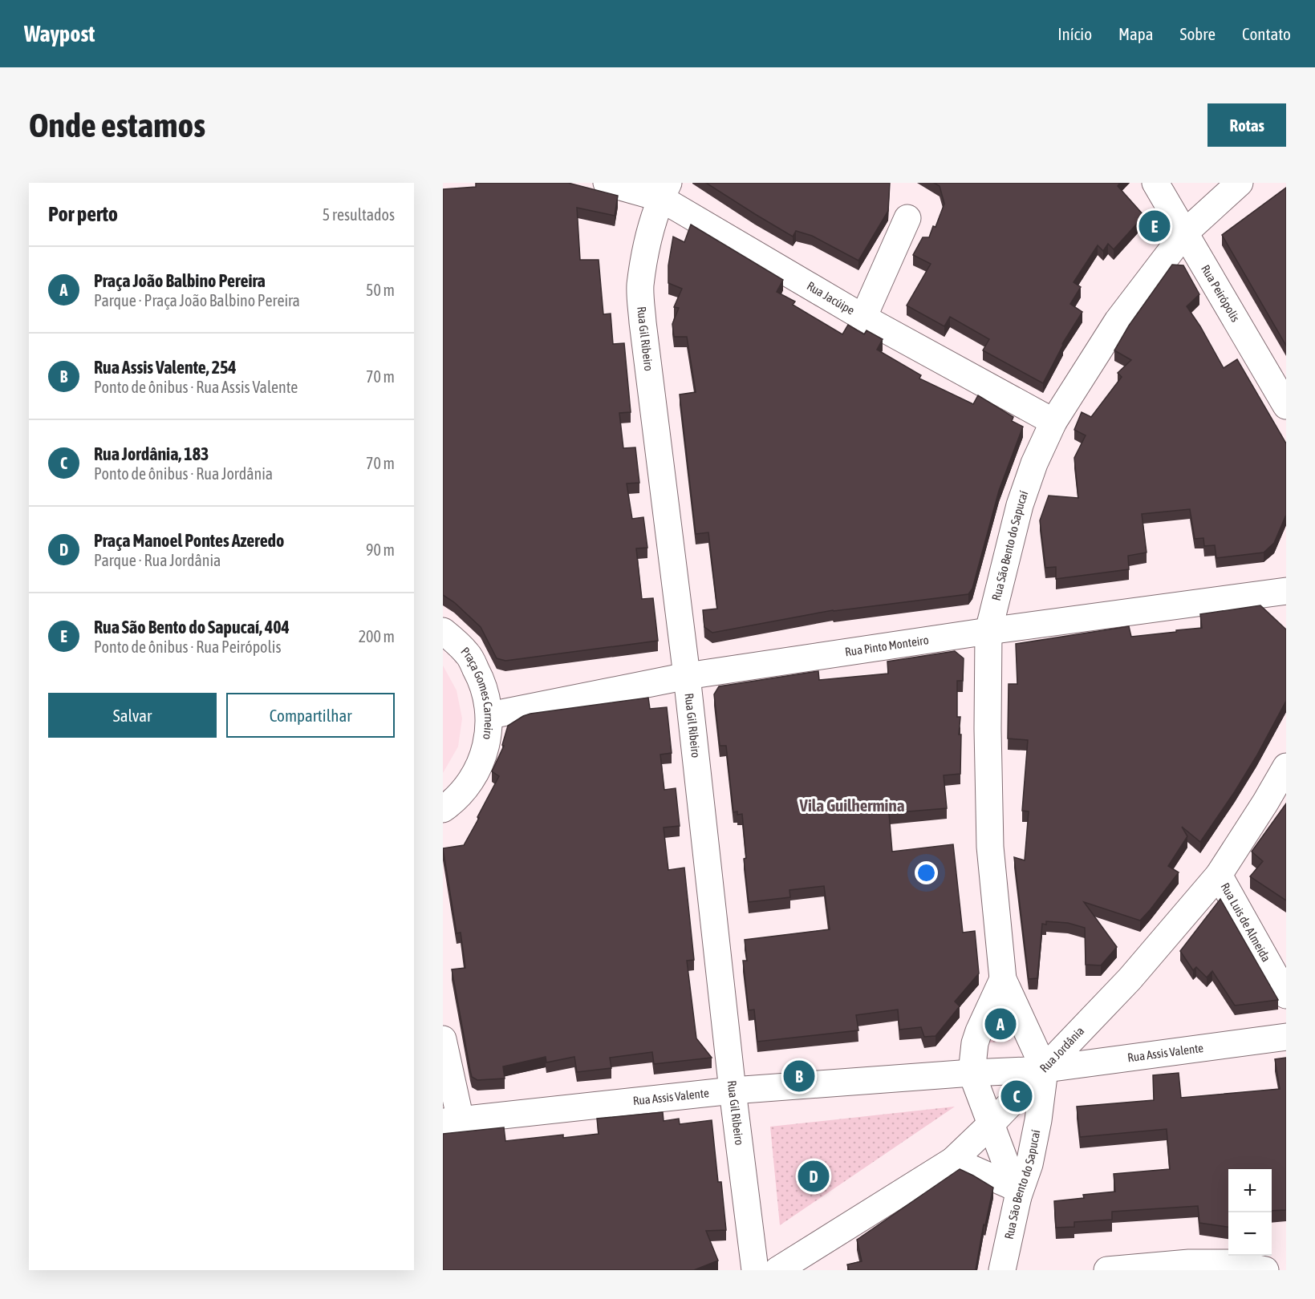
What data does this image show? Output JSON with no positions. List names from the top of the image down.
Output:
{
  "streets": {
    "street": [
      "Rua Peirópolis",
      "Rua Jacúipe",
      "Rua Gil Ribeiro",
      "Rua São Bento do Sapucaí",
      "Rua Pinto Monteiro",
      "Praça Gomes Carneiro",
      "Rua Luis de Almeida",
      "Rua Jordânia",
      "Rua Assis Valente"
    ]
  },
  "crossings": [
    ["Rua Peirópolis", "Rua São Bento do Sapucaí"],
    ["Rua Jacúipe", "Rua Gil Ribeiro"],
    ["Rua Jacúipe", "Rua São Bento do Sapucaí"],
    ["Rua Gil Ribeiro", "Rua Pinto Monteiro"],
    ["Rua Gil Ribeiro", "Rua Assis Valente"],
    ["Rua São Bento do Sapucaí", "Rua Pinto Monteiro"],
    ["Rua São Bento do Sapucaí", "Rua Jordânia"],
    ["Rua São Bento do Sapucaí", "Rua Assis Valente"],
    ["Rua Pinto Monteiro", "Praça Gomes Carneiro"],
    ["Rua Luis de Almeida", "Rua Jordânia"],
    ["Rua Jordânia", "Rua Assis Valente"]
  ],
  "districts": ["Vila Guilhermina"],
  "page": {
    "header": "Waypost",
    "nav": [
      "Início",
      "Mapa",
      "Sobre",
      "Contato"
    ],
    "buttons": [
      "Rotas",
      ["Salvar", "Compartilhar"]
    ],
    "title": "Onde estamos",
    "heading": ["Por perto", "5 resultados"],
    "pins": [
      "E",
      "A",
      "B",
      "C",
      "D"
    ],
    "list": [
      {
        "mark": "A",
        "name": "Praça João Balbino Pereira",
        "note": "Parque · Praça João Balbino Pereira",
        "value": "50 m"
      },
      {
        "mark": "B",
        "name": "Rua Assis Valente, 254",
        "note": "Ponto de ônibus · Rua Assis Valente",
        "value": "70 m"
      },
      {
        "mark": "C",
        "name": "Rua Jordânia, 183",
        "note": "Ponto de ônibus · Rua Jordânia",
        "value": "70 m"
      },
      {
        "mark": "D",
        "name": "Praça Manoel Pontes Azeredo",
        "note": "Parque · Rua Jordânia",
        "value": "90 m"
      },
      {
        "mark": "E",
        "name": "Rua São Bento do Sapucaí, 404",
        "note": "Ponto de ônibus · Rua Peirópolis",
        "value": "200 m"
      }
    ],
    "map_buttons": ["+", "−"]
  }
}
